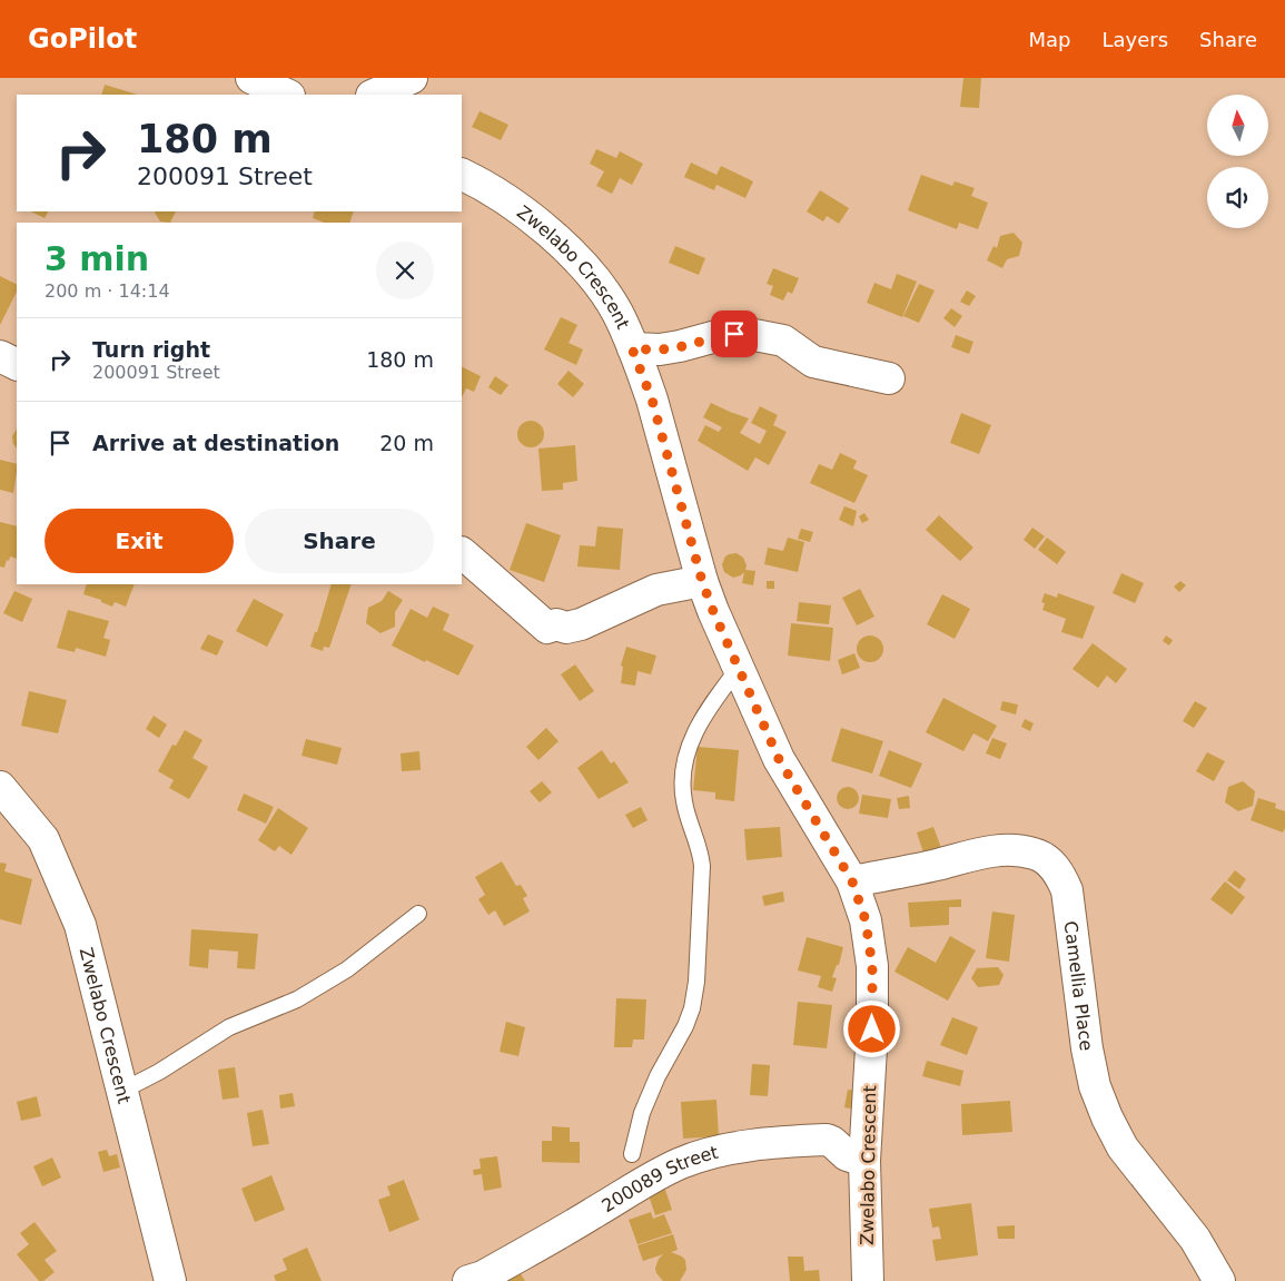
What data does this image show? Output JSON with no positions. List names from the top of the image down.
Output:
{
  "streets": {
    "street": ["Zwelabo Crescent", "Camellia Place", "200089 Street"]
  },
  "crossings": [
    ["Zwelabo Crescent", "Camellia Place"],
    ["Zwelabo Crescent", "200089 Street"]
  ],
  "north": "top",
  "page": {
    "header": "GoPilot",
    "nav": ["Map", "Layers", "Share"],
    "turn": ["180 m", "200091 Street"],
    "heading": ["3 min", "200 m · 14:14"],
    "list": [
      {
        "name": "Turn right",
        "note": "200091 Street",
        "value": "180 m"
      },
      {
        "name": "Arrive at destination",
        "value": "20 m"
      }
    ],
    "buttons": ["Exit", "Share"]
  }
}
